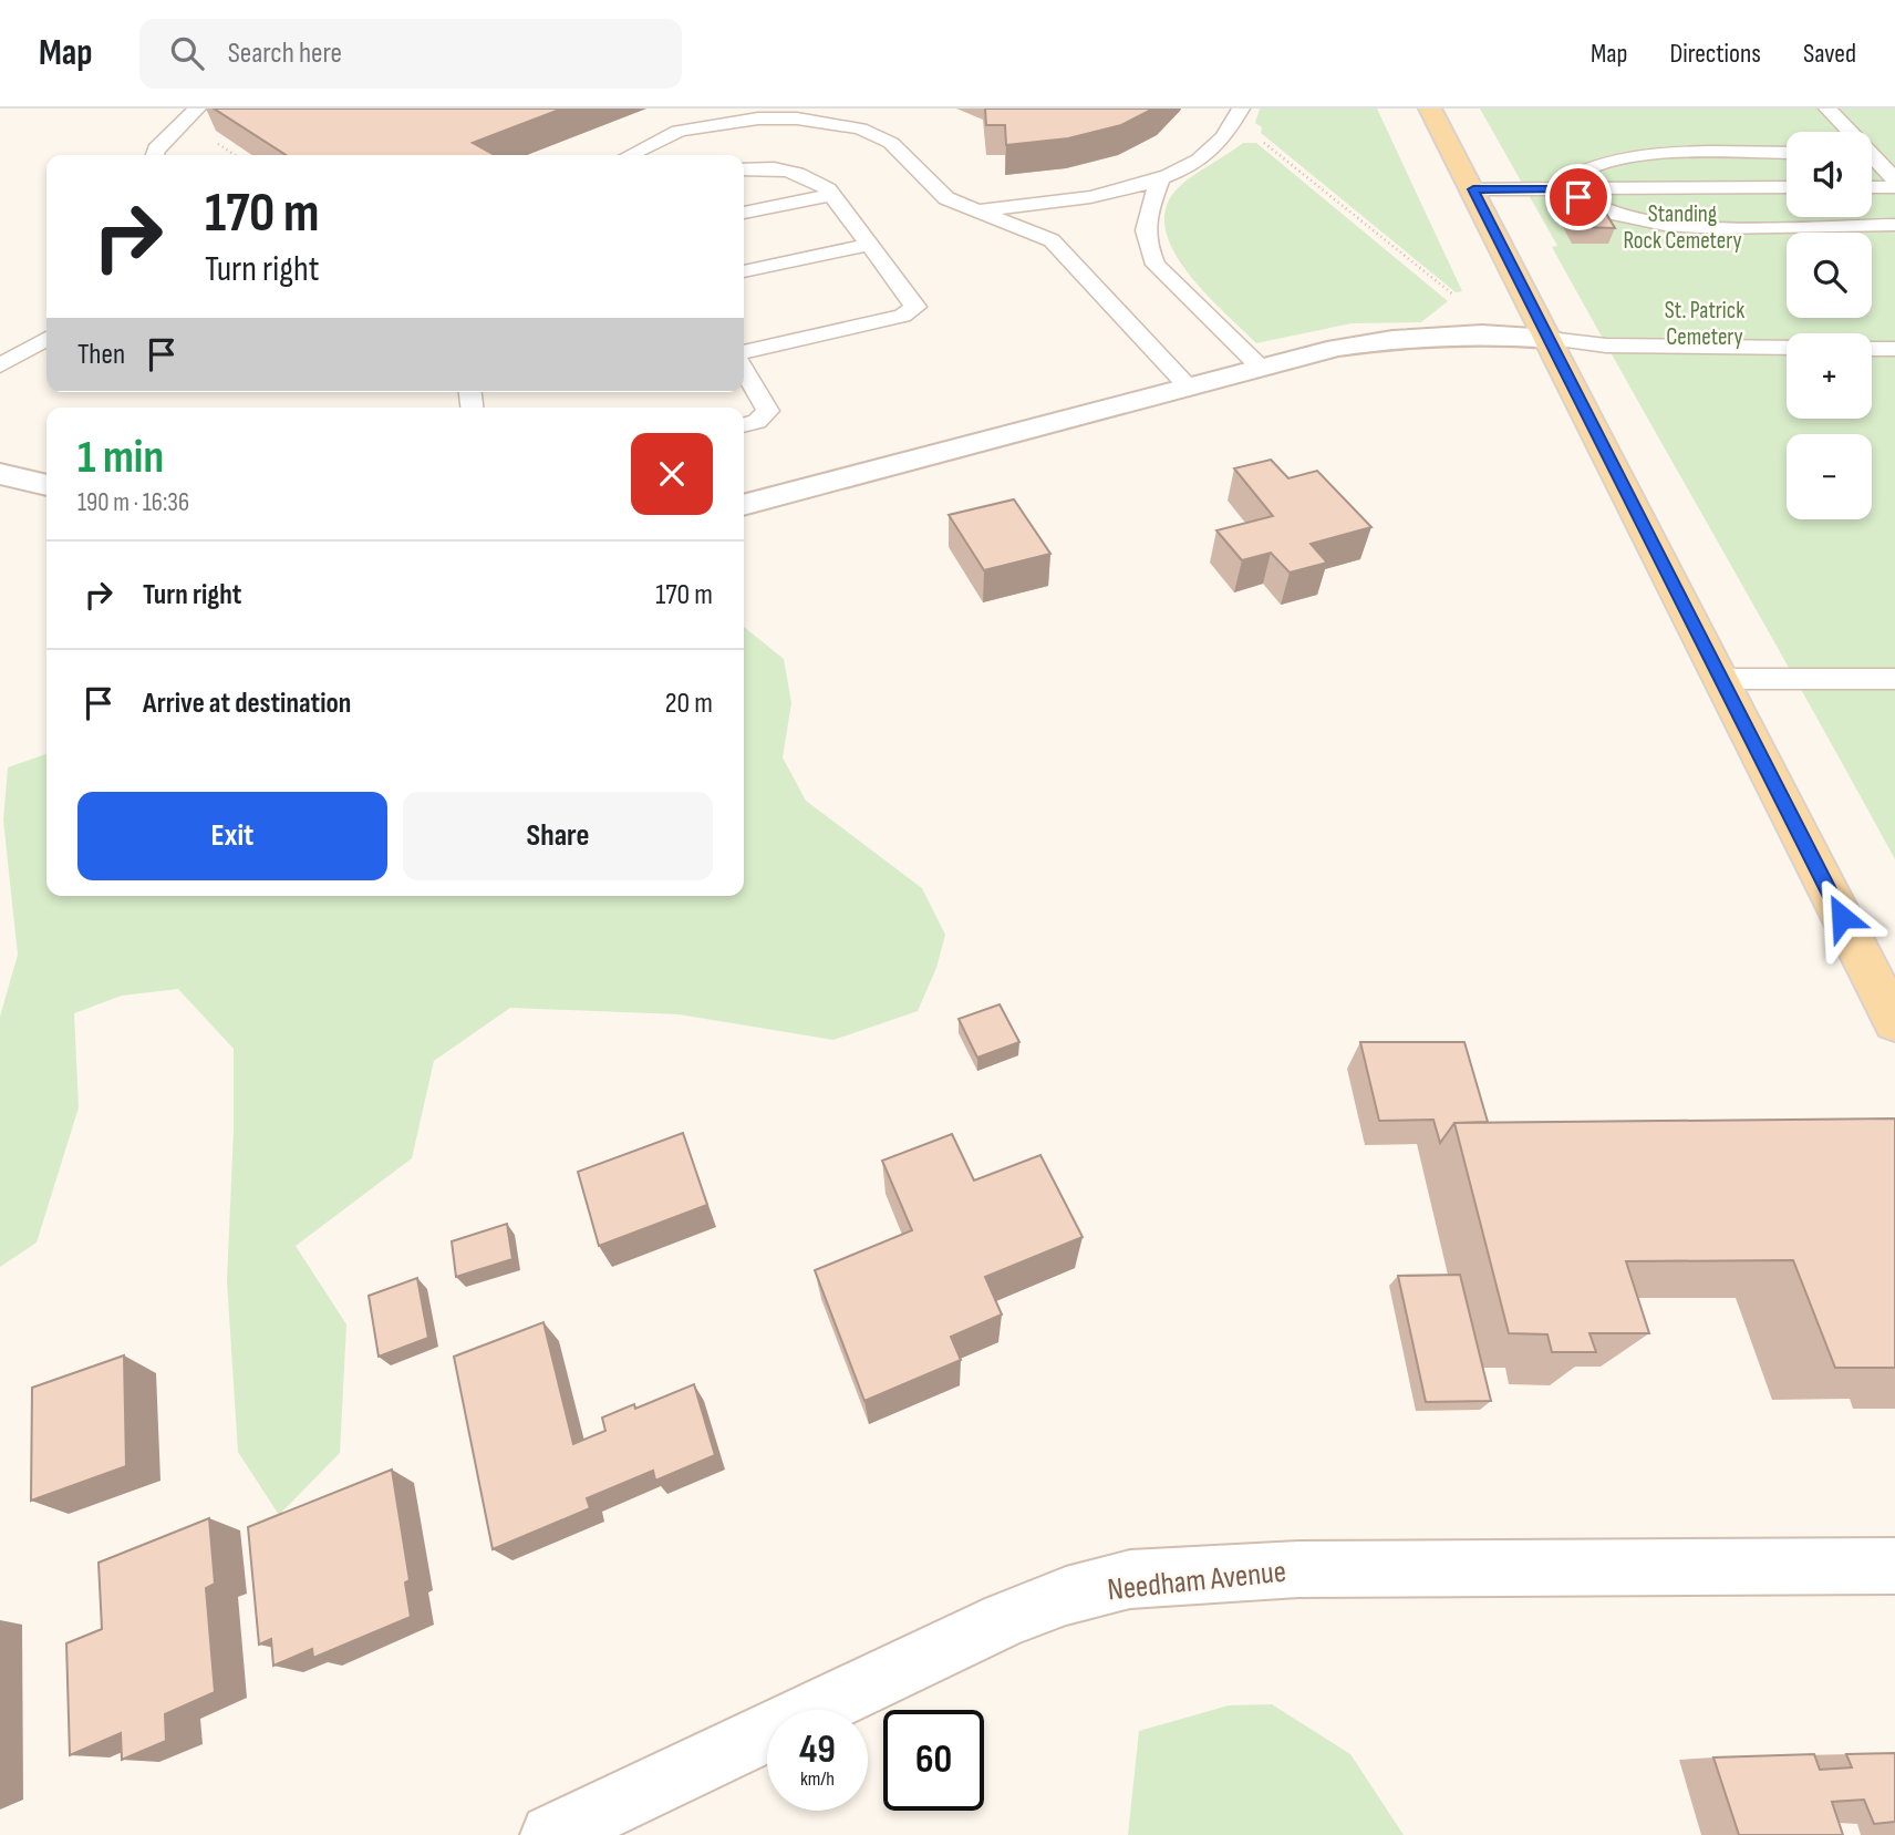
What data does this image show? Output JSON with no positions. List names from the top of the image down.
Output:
{
  "streets": {
    "street": ["Needham Avenue"]
  },
  "parks": ["Standing Rock Cemetery", "St. Patrick Cemetery"],
  "page": {
    "header": "Map",
    "search": "Search here",
    "nav": ["Map", "Directions", "Saved"],
    "map_buttons": ["+", "−"],
    "turn": ["170 m", "Turn right"],
    "then": "Then",
    "heading": ["1 min", "190 m · 16:36"],
    "list": [
      {
        "name": "Turn right",
        "value": "170 m"
      },
      {
        "name": "Arrive at destination",
        "value": "20 m"
      }
    ],
    "buttons": ["Exit", "Share"],
    "speed": "49 km/h",
    "limit": "60"
  }
}
